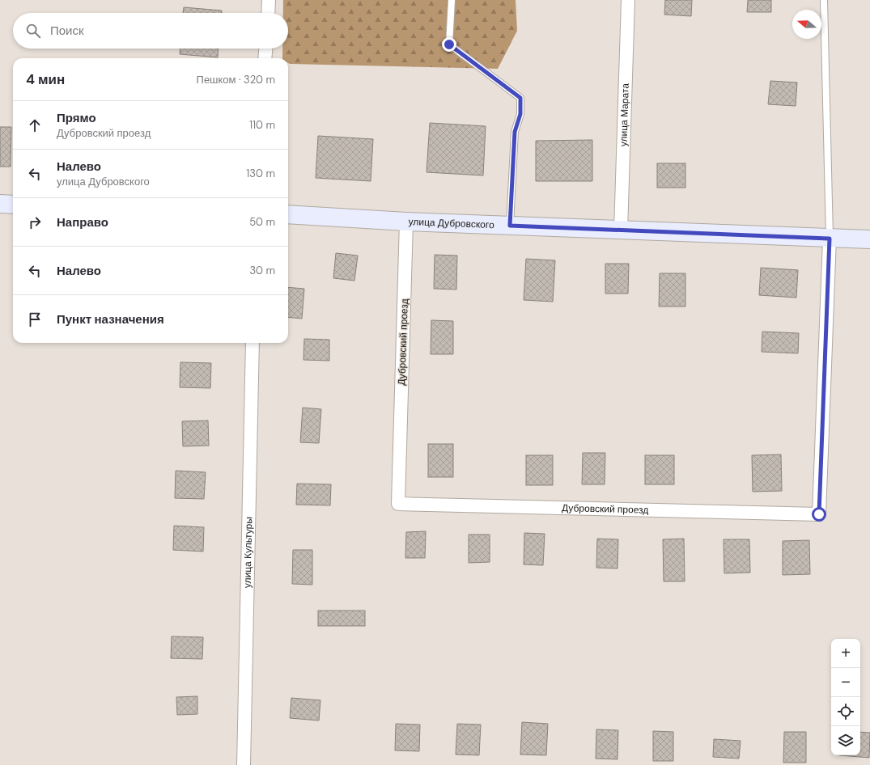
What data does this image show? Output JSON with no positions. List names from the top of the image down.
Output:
{
  "streets": {
    "street": [
      "улица Марата",
      "улица Дубровского",
      "Дубровский проезд",
      "улица Культуры"
    ]
  },
  "crossings": [
    ["улица Марата", "улица Дубровского"],
    ["улица Дубровского", "Дубровский проезд"]
  ],
  "north": "left",
  "page": {
    "search": "Поиск",
    "heading": ["4 мин", "Пешком · 320 m"],
    "list": [
      ["Прямо", "Дубровский проезд", "110 m"],
      ["Налево", "улица Дубровского", "130 m"],
      ["Направо", "50 m"],
      ["Налево", "30 m"],
      "Пункт назначения"
    ],
    "map_buttons": ["+", "−"]
  }
}
